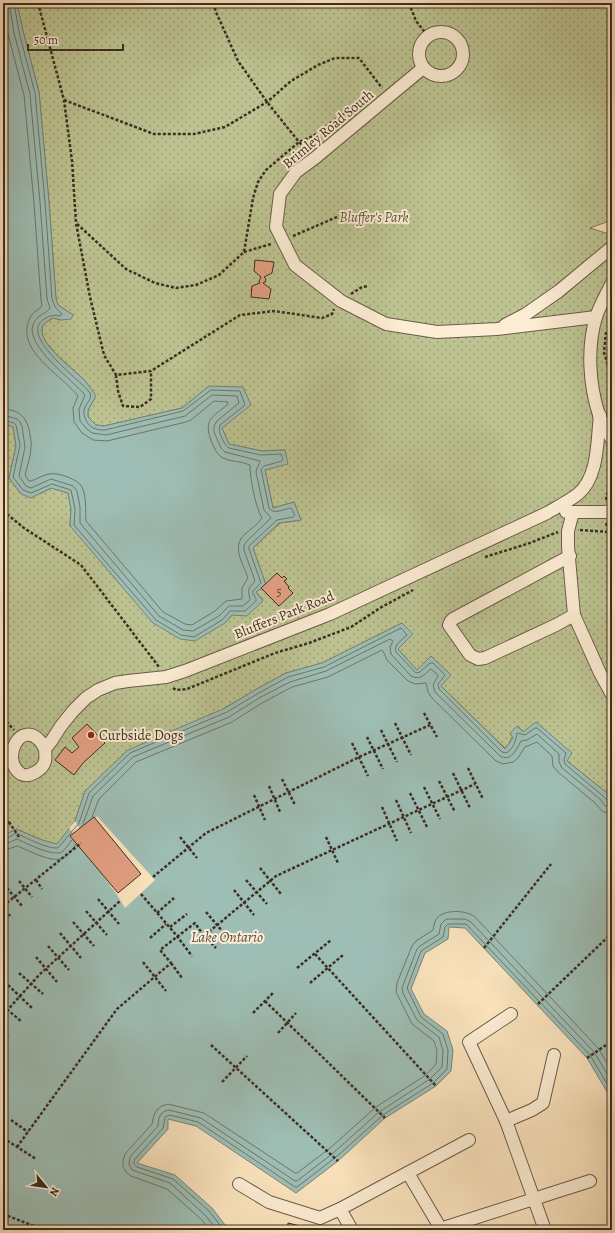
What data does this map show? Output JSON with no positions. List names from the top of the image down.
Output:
{
  "streets": {
    "street": ["Brimley Road South", "Bluffers Park Road"]
  },
  "crossings": [
    ["Brimley Road South", "Bluffers Park Road"]
  ],
  "water": ["Lake Ontario"],
  "parks": ["Bluffer's Park"],
  "places": ["Curbside Dogs"],
  "house_numbers": ["5"],
  "scale_bar": "50 m",
  "north": "bottom right"
}
